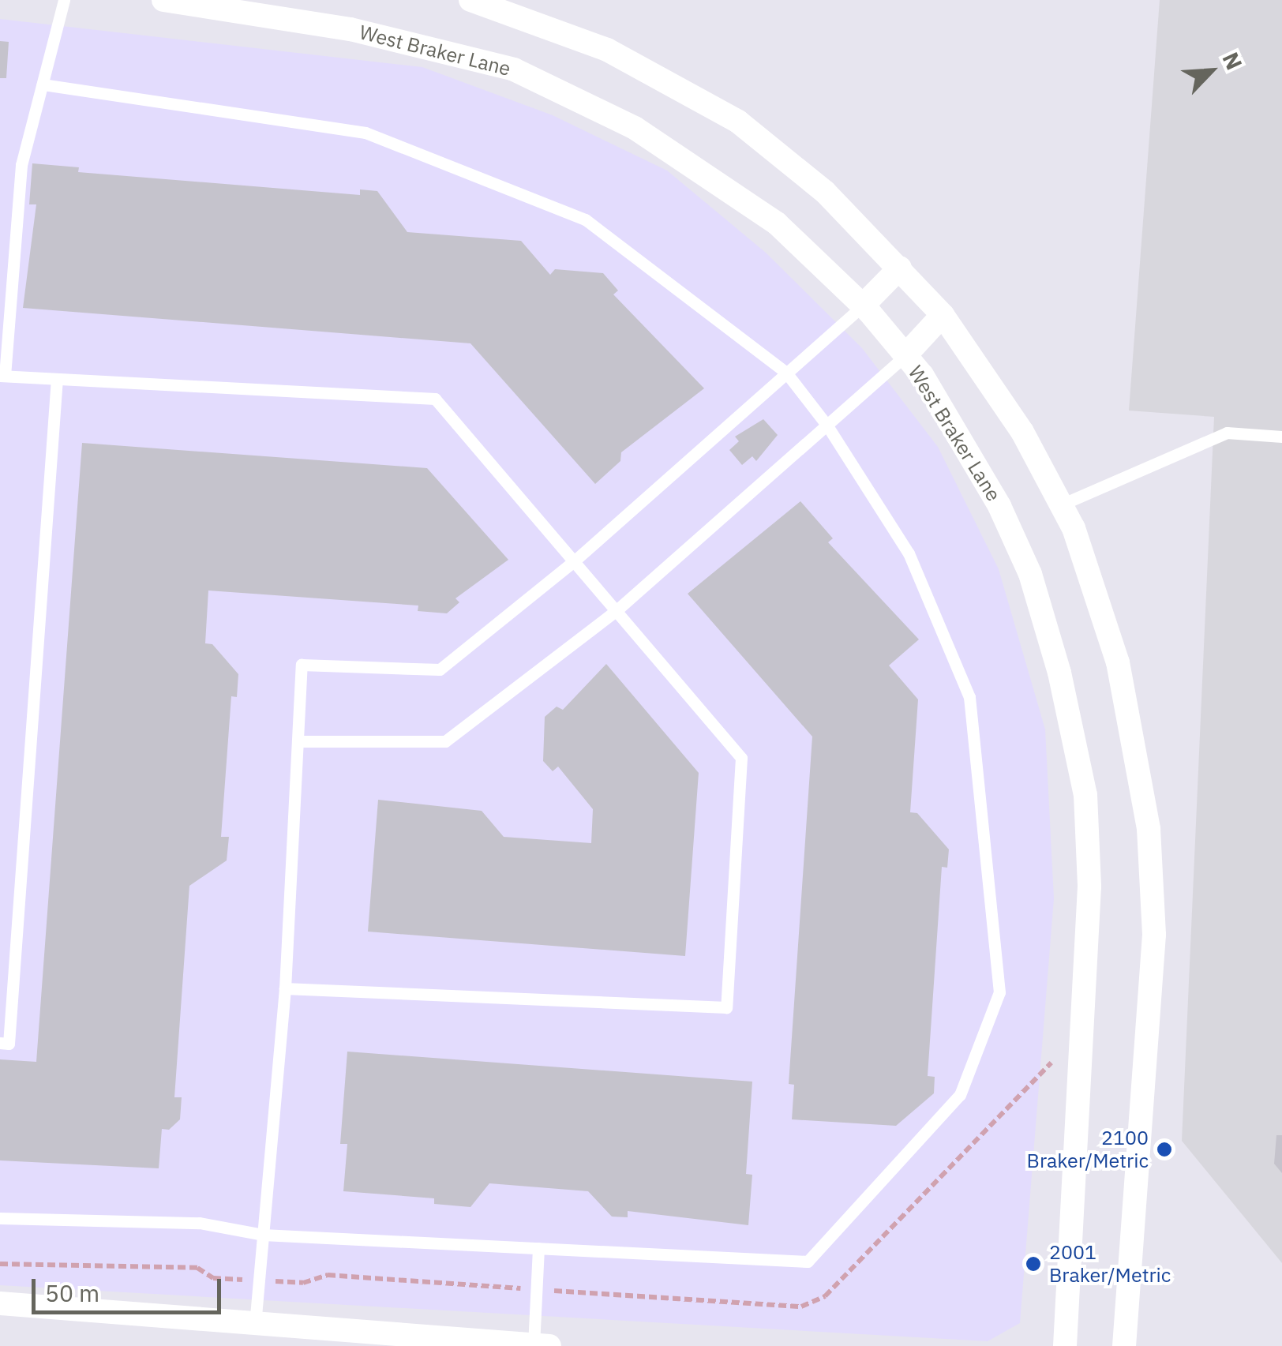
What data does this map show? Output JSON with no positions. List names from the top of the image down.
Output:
{
  "streets": {
    "main road": ["West Braker Lane"]
  },
  "places": ["2100 Braker/Metric", "2001 Braker/Metric"],
  "scale_bar": "50 m",
  "north": "top right"
}
